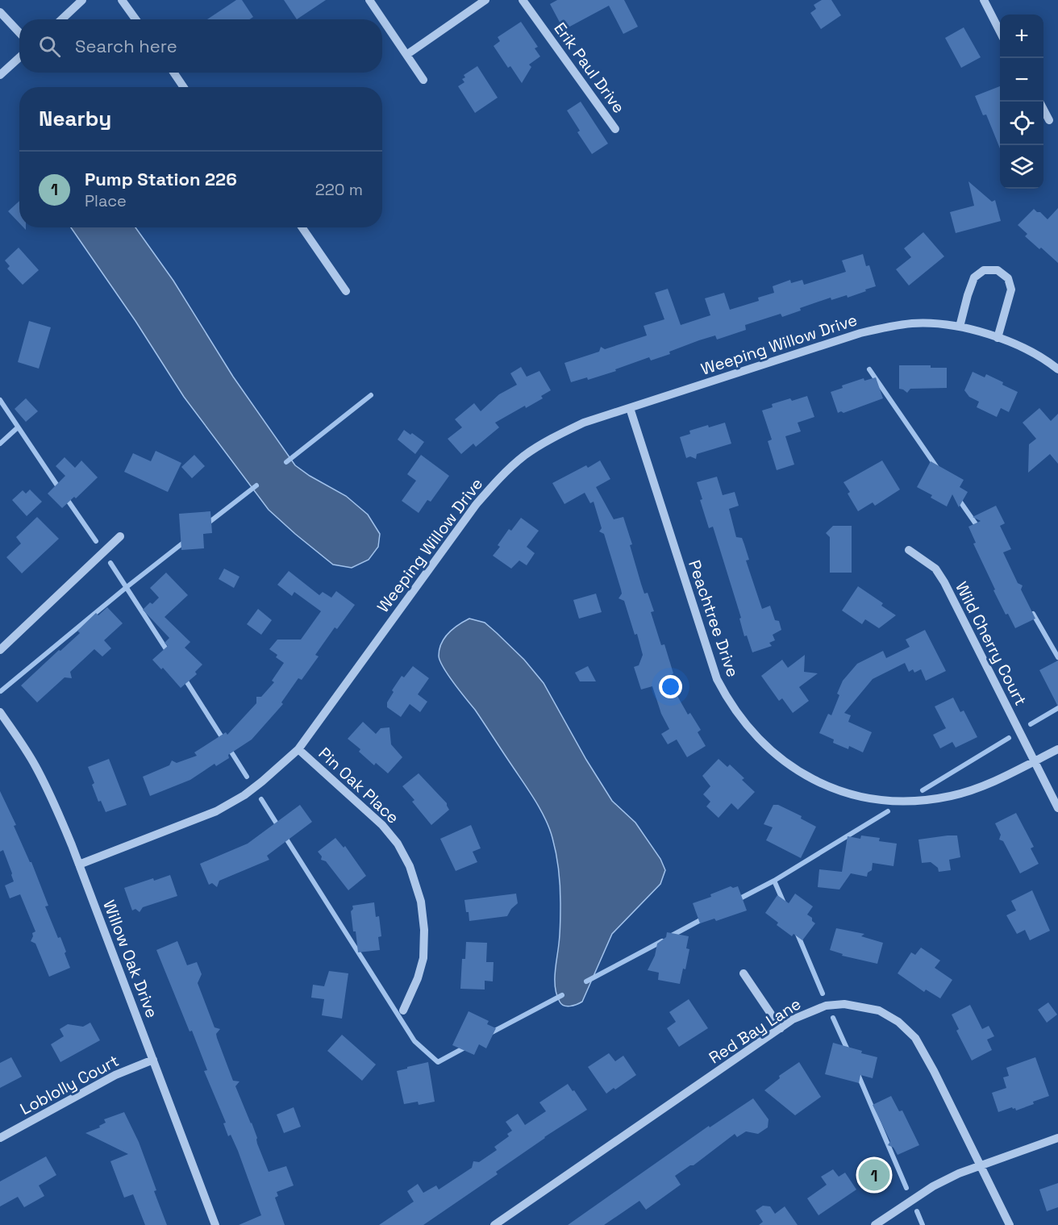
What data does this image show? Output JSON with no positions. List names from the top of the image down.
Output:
{
  "streets": {
    "street": [
      "Erik Paul Drive",
      "Weeping Willow Drive",
      "Peachtree Drive",
      "Wild Cherry Court",
      "Pin Oak Place",
      "Willow Oak Drive",
      "Red Bay Lane",
      "Loblolly Court"
    ]
  },
  "crossings": [
    ["Weeping Willow Drive", "Peachtree Drive"],
    ["Weeping Willow Drive", "Pin Oak Place"],
    ["Weeping Willow Drive", "Willow Oak Drive"],
    ["Peachtree Drive", "Wild Cherry Court"],
    ["Willow Oak Drive", "Loblolly Court"]
  ],
  "page": {
    "map_buttons": ["+", "−"],
    "search": "Search here",
    "heading": "Nearby",
    "list": [
      {
        "mark": "1",
        "name": "Pump Station 226",
        "note": "Place",
        "value": "220 m"
      }
    ],
    "pins": "1"
  }
}
